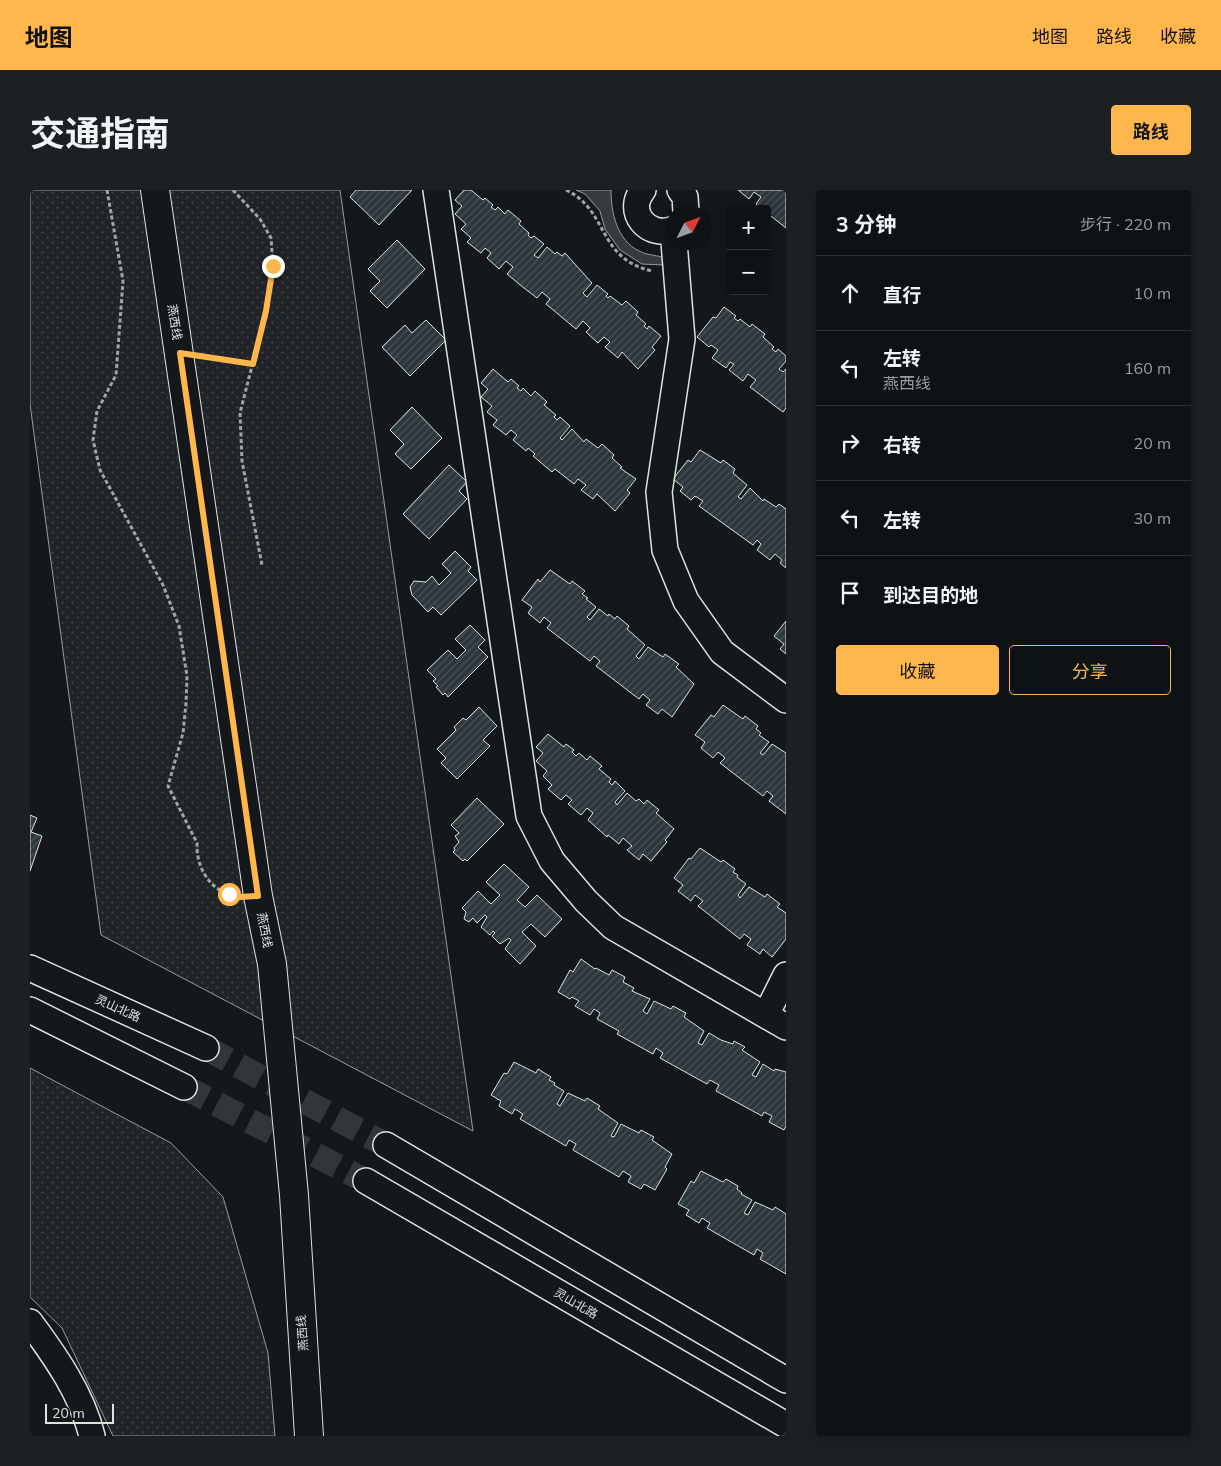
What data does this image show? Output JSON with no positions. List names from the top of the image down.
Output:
{
  "streets": {
    "main road": ["燕西线"],
    "street": ["灵山北路"]
  },
  "scale_bar": "20 m",
  "north": "top right",
  "page": {
    "header": "地图",
    "nav": ["地图", "路线", "收藏"],
    "title": "交通指南",
    "buttons": [
      "路线",
      ["收藏", "分享"]
    ],
    "heading": ["3 分钟", "步行 · 220 m"],
    "map_buttons": ["+", "−"],
    "list": [
      ["直行", "10 m"],
      ["左转", "燕西线", "160 m"],
      ["右转", "20 m"],
      ["左转", "30 m"],
      "到达目的地"
    ],
    "scale": "20 m"
  }
}
